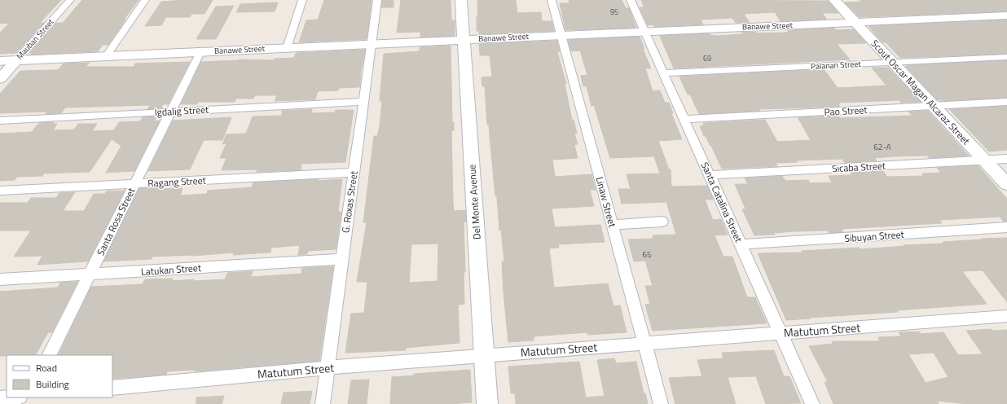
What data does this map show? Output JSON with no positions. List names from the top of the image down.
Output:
{
  "streets": {
    "main road": [
      "Banawe Street",
      "Mauban Street",
      "Scout Oscar Magan Alcaraz Street",
      "Del Monte Avenue"
    ],
    "street": [
      "Palanan Street",
      "Igdalig Street",
      "Pao Street",
      "Sicaba Street",
      "Ragang Street",
      "G. Roxas Street",
      "Linaw Street",
      "Santa Catalina Street",
      "Santa Rosa Street",
      "Sibuyan Street",
      "Latukan Street",
      "Matutum Street"
    ]
  },
  "crossings": [
    ["Banawe Street", "Mauban Street"],
    ["Banawe Street", "Scout Oscar Magan Alcaraz Street"],
    ["Banawe Street", "G. Roxas Street"],
    ["Banawe Street", "Del Monte Avenue"],
    ["Banawe Street", "Linaw Street"],
    ["Banawe Street", "Santa Catalina Street"],
    ["Banawe Street", "Santa Rosa Street"],
    ["Palanan Street", "Scout Oscar Magan Alcaraz Street"],
    ["Palanan Street", "Santa Catalina Street"],
    ["Scout Oscar Magan Alcaraz Street", "Pao Street"],
    ["Scout Oscar Magan Alcaraz Street", "Sicaba Street"],
    ["Igdalig Street", "G. Roxas Street"],
    ["Igdalig Street", "Santa Rosa Street"],
    ["Pao Street", "Santa Catalina Street"],
    ["Sicaba Street", "Santa Catalina Street"],
    ["Ragang Street", "G. Roxas Street"],
    ["Ragang Street", "Santa Rosa Street"],
    ["G. Roxas Street", "Latukan Street"],
    ["G. Roxas Street", "Matutum Street"],
    ["Del Monte Avenue", "Matutum Street"],
    ["Linaw Street", "Matutum Street"],
    ["Santa Catalina Street", "Sibuyan Street"],
    ["Santa Catalina Street", "Matutum Street"],
    ["Santa Rosa Street", "Latukan Street"]
  ],
  "house_numbers": [
    "95",
    "69",
    "62-A",
    "65"
  ],
  "legend": ["Road", "Building"]
}
